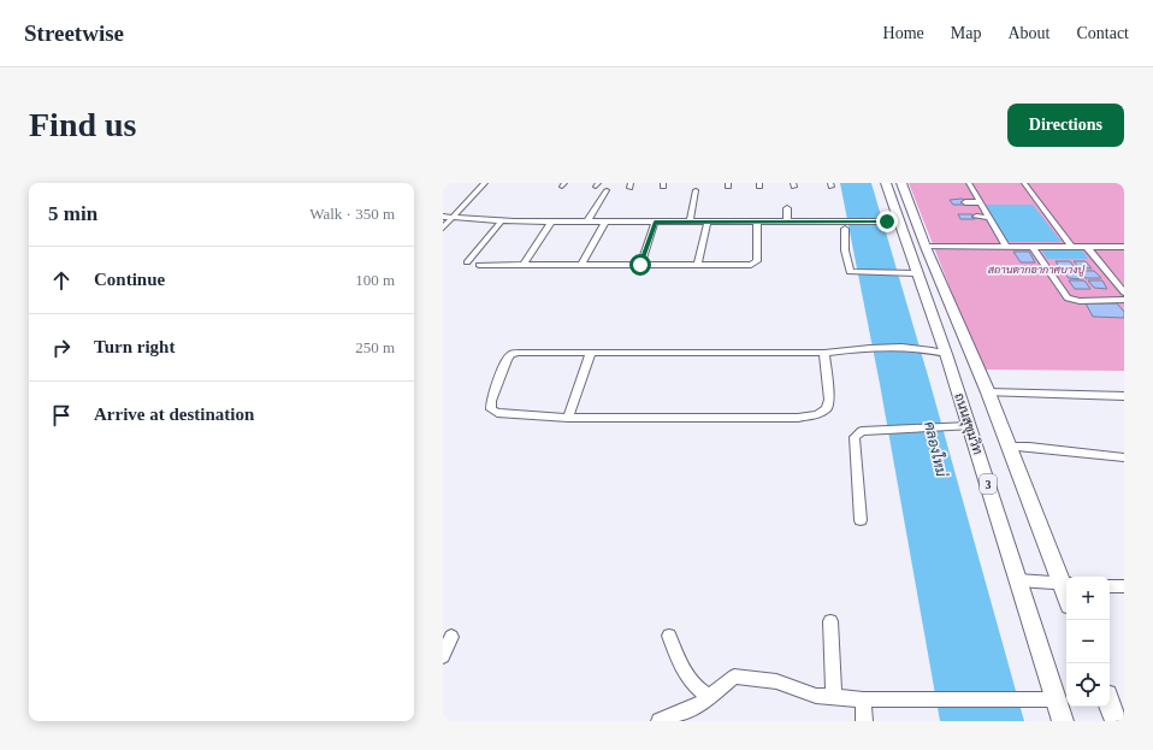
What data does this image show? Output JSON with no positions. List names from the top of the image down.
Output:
{
  "streets": {
    "highway": ["ถนนสุขุมวิท", "3"]
  },
  "water": ["คลองใหม่"],
  "parks": ["สถานตากอากาศบางปู"],
  "page": {
    "header": "Streetwise",
    "nav": [
      "Home",
      "Map",
      "About",
      "Contact"
    ],
    "buttons": "Directions",
    "title": "Find us",
    "heading": ["5 min", "Walk · 350 m"],
    "list": [
      ["Continue", "100 m"],
      ["Turn right", "250 m"],
      "Arrive at destination"
    ],
    "map_buttons": ["+", "−"]
  }
}
